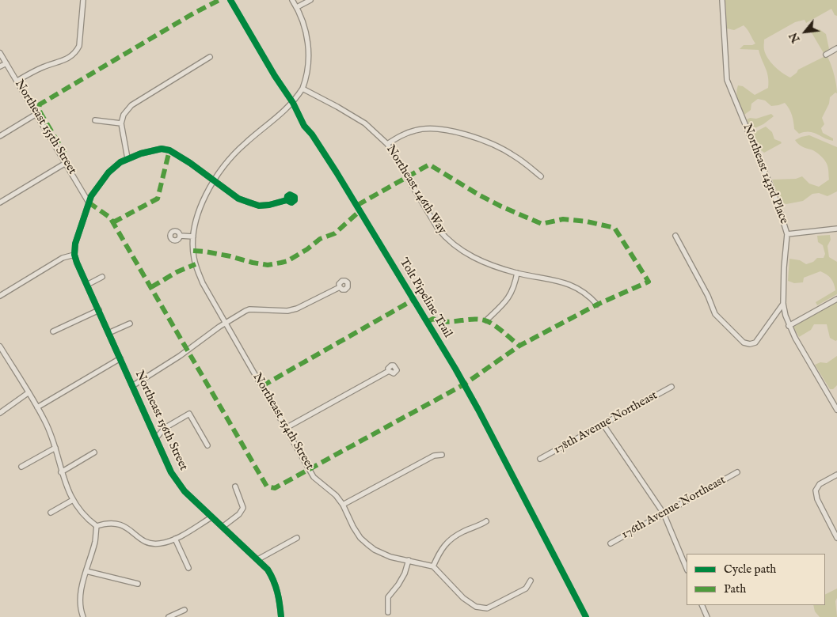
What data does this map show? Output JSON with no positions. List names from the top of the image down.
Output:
{
  "streets": {
    "street": [
      "Northeast 155th Street",
      "Northeast 143rd Place",
      "Northeast 146th Way",
      "Northeast 156th Street",
      "Northeast 154th Street",
      "178th Avenue Northeast",
      "176th Avenue Northeast"
    ],
    "cycle path": ["Tolt Pipeline Trail"]
  },
  "crossings": [
    ["Northeast 146th Way", "Northeast 154th Street"]
  ],
  "legend": ["Cycle path", "Path"],
  "north": "bottom left"
}
